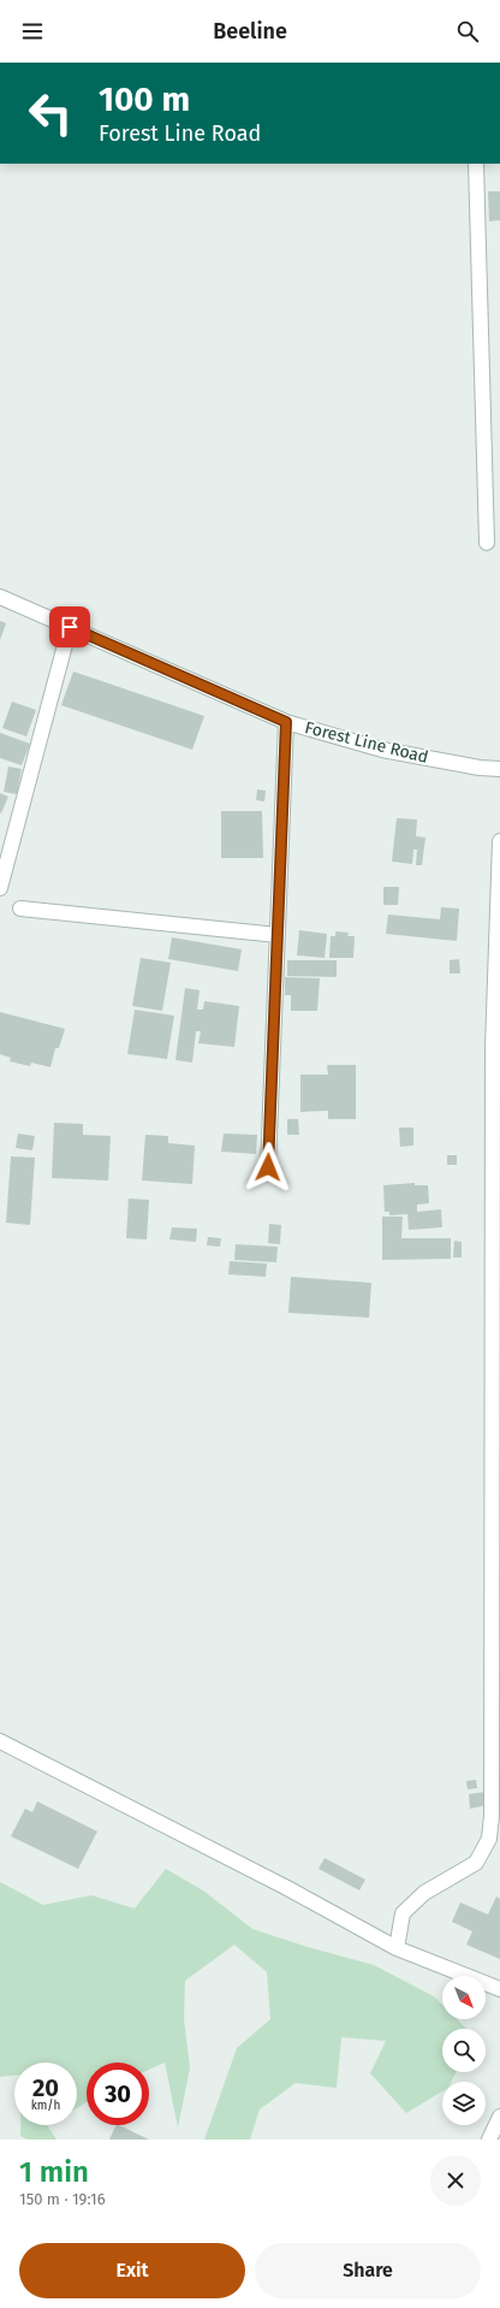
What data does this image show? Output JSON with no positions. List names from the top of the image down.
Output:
{
  "streets": {
    "street": ["Forest Line Road"]
  },
  "north": "bottom right",
  "page": {
    "header": "Beeline",
    "turn": ["100 m", "Forest Line Road"],
    "speed": "20 km/h",
    "limit": "30",
    "heading": ["1 min", "150 m · 19:16"],
    "buttons": ["Exit", "Share"]
  }
}
